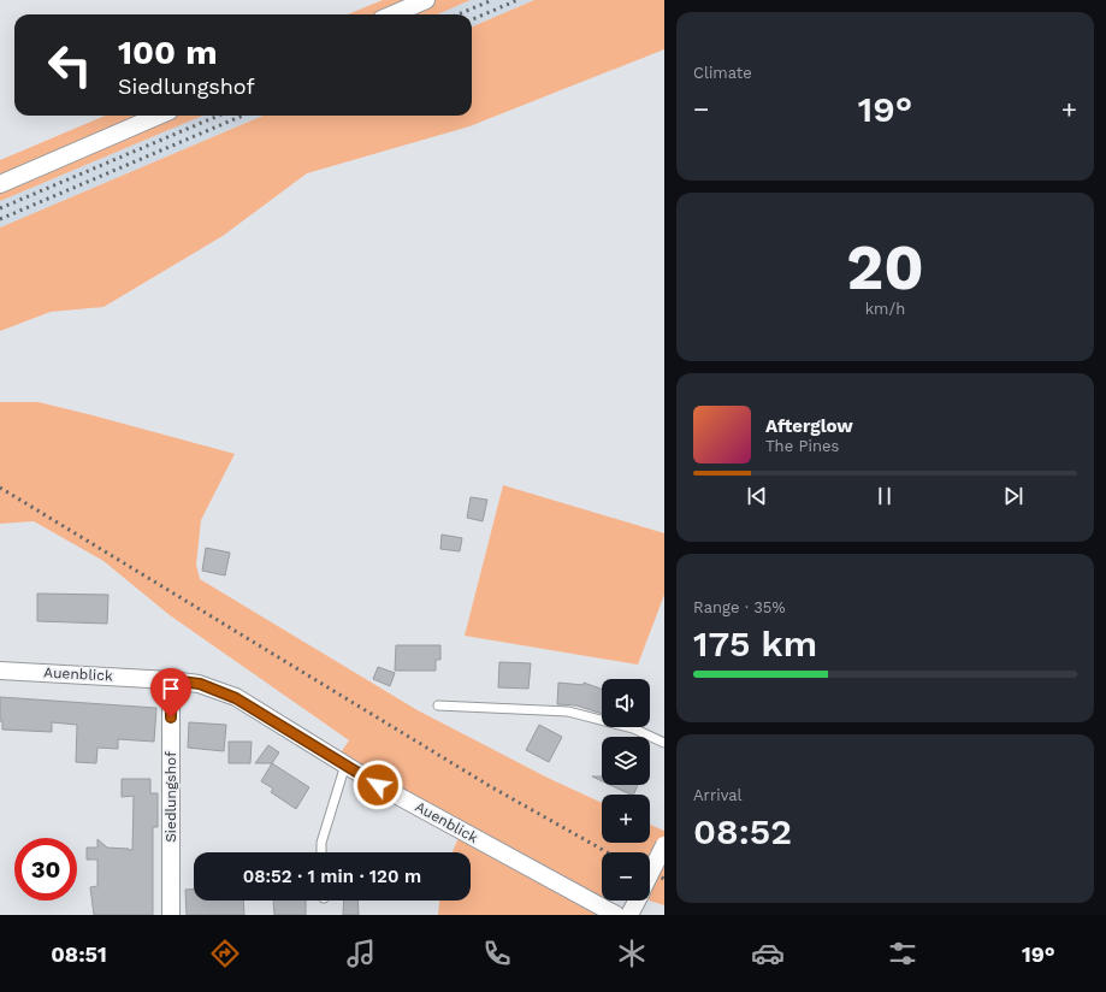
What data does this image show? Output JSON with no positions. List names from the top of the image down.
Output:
{
  "streets": {
    "street": ["Auenblick", "Siedlungshof"]
  },
  "crossings": [
    ["Auenblick", "Siedlungshof"]
  ],
  "page": {
    "tile": [
      "Climate",
      ["20", "km/h"],
      ["Range · 35%", "175 km"],
      ["Arrival", "08:52"]
    ],
    "turn": ["100 m", "Siedlungshof"],
    "heat": ["−", "19°", "+"],
    "song": ["Afterglow", "The Pines"],
    "map_buttons": ["+", "−"],
    "limit": "30",
    "trip": "08:52 · 1 min · 120 m",
    "tabs": ["08:51", "19°"]
  }
}
